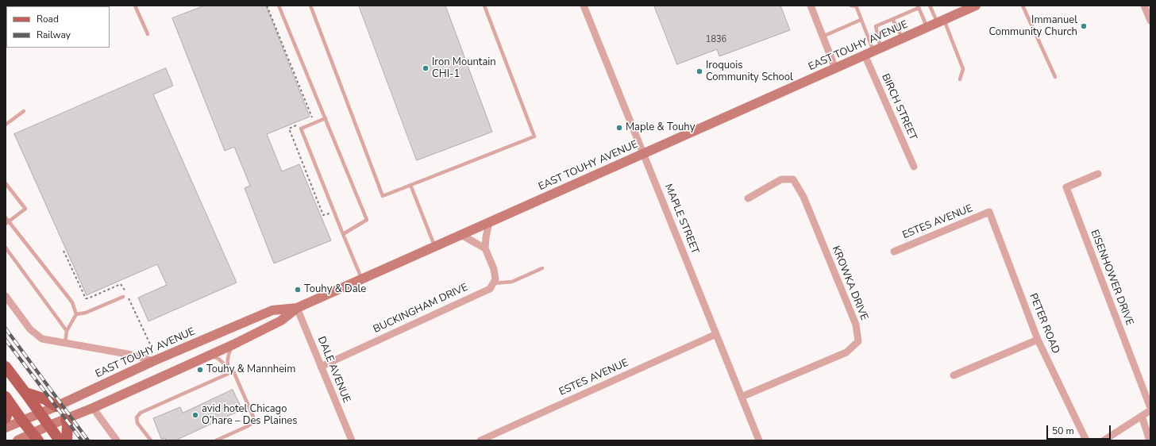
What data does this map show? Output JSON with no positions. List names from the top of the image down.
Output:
{
  "streets": {
    "main road": ["EAST TOUHY AVENUE"],
    "street": [
      "BIRCH STREET",
      "MAPLE STREET",
      "ESTES AVENUE",
      "EISENHOWER DRIVE",
      "KROWKA DRIVE",
      "BUCKINGHAM DRIVE",
      "PETER ROAD",
      "DALE AVENUE"
    ]
  },
  "crossings": [
    ["EAST TOUHY AVENUE", "BIRCH STREET"],
    ["EAST TOUHY AVENUE", "MAPLE STREET"],
    ["EAST TOUHY AVENUE", "DALE AVENUE"],
    ["MAPLE STREET", "ESTES AVENUE"],
    ["MAPLE STREET", "KROWKA DRIVE"],
    ["ESTES AVENUE", "PETER ROAD"],
    ["BUCKINGHAM DRIVE", "DALE AVENUE"]
  ],
  "places": [
    "Immanuel Community Church",
    "Iron Mountain CHI-1",
    "Iroquois Community School",
    "Maple & Touhy",
    "Touhy & Dale",
    "Touhy & Mannheim",
    "avid hotel Chicago O’hare – Des Plaines"
  ],
  "house_numbers": ["1836"],
  "legend": ["Road", "Railway"],
  "scale_bar": "50 m"
}
